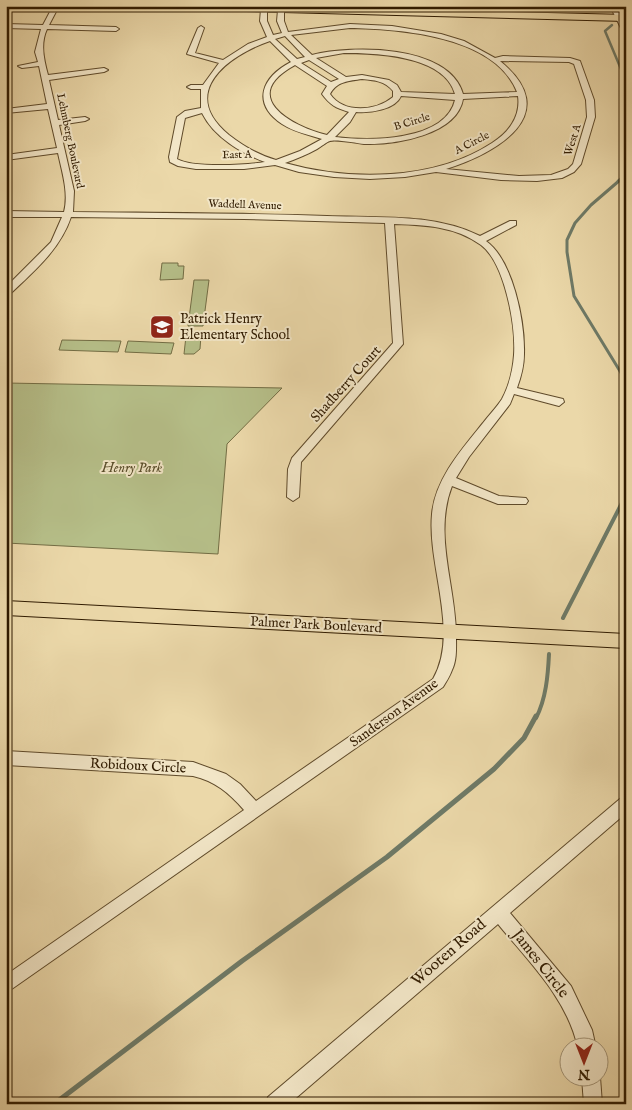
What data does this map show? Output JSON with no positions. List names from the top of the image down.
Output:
{
  "streets": {
    "main road": ["Palmer Park Boulevard"],
    "street": [
      "B Circle",
      "West A",
      "Lehmberg Boulevard",
      "A Circle",
      "East A",
      "Waddell Avenue",
      "Shadberry Court",
      "Sanderson Avenue",
      "Robidoux Circle",
      "Wooten Road",
      "James Circle"
    ]
  },
  "crossings": [
    ["B Circle", "East A"],
    ["West A", "A Circle"],
    ["Lehmberg Boulevard", "Waddell Avenue"],
    ["A Circle", "East A"],
    ["Waddell Avenue", "Shadberry Court"],
    ["Waddell Avenue", "Sanderson Avenue"],
    ["Palmer Park Boulevard", "Sanderson Avenue"],
    ["Sanderson Avenue", "Robidoux Circle"],
    ["Wooten Road", "James Circle"]
  ],
  "parks": ["Henry Park"],
  "places": {
    "school or university": ["Patrick Henry Elementary School"]
  },
  "north": "bottom"
}
